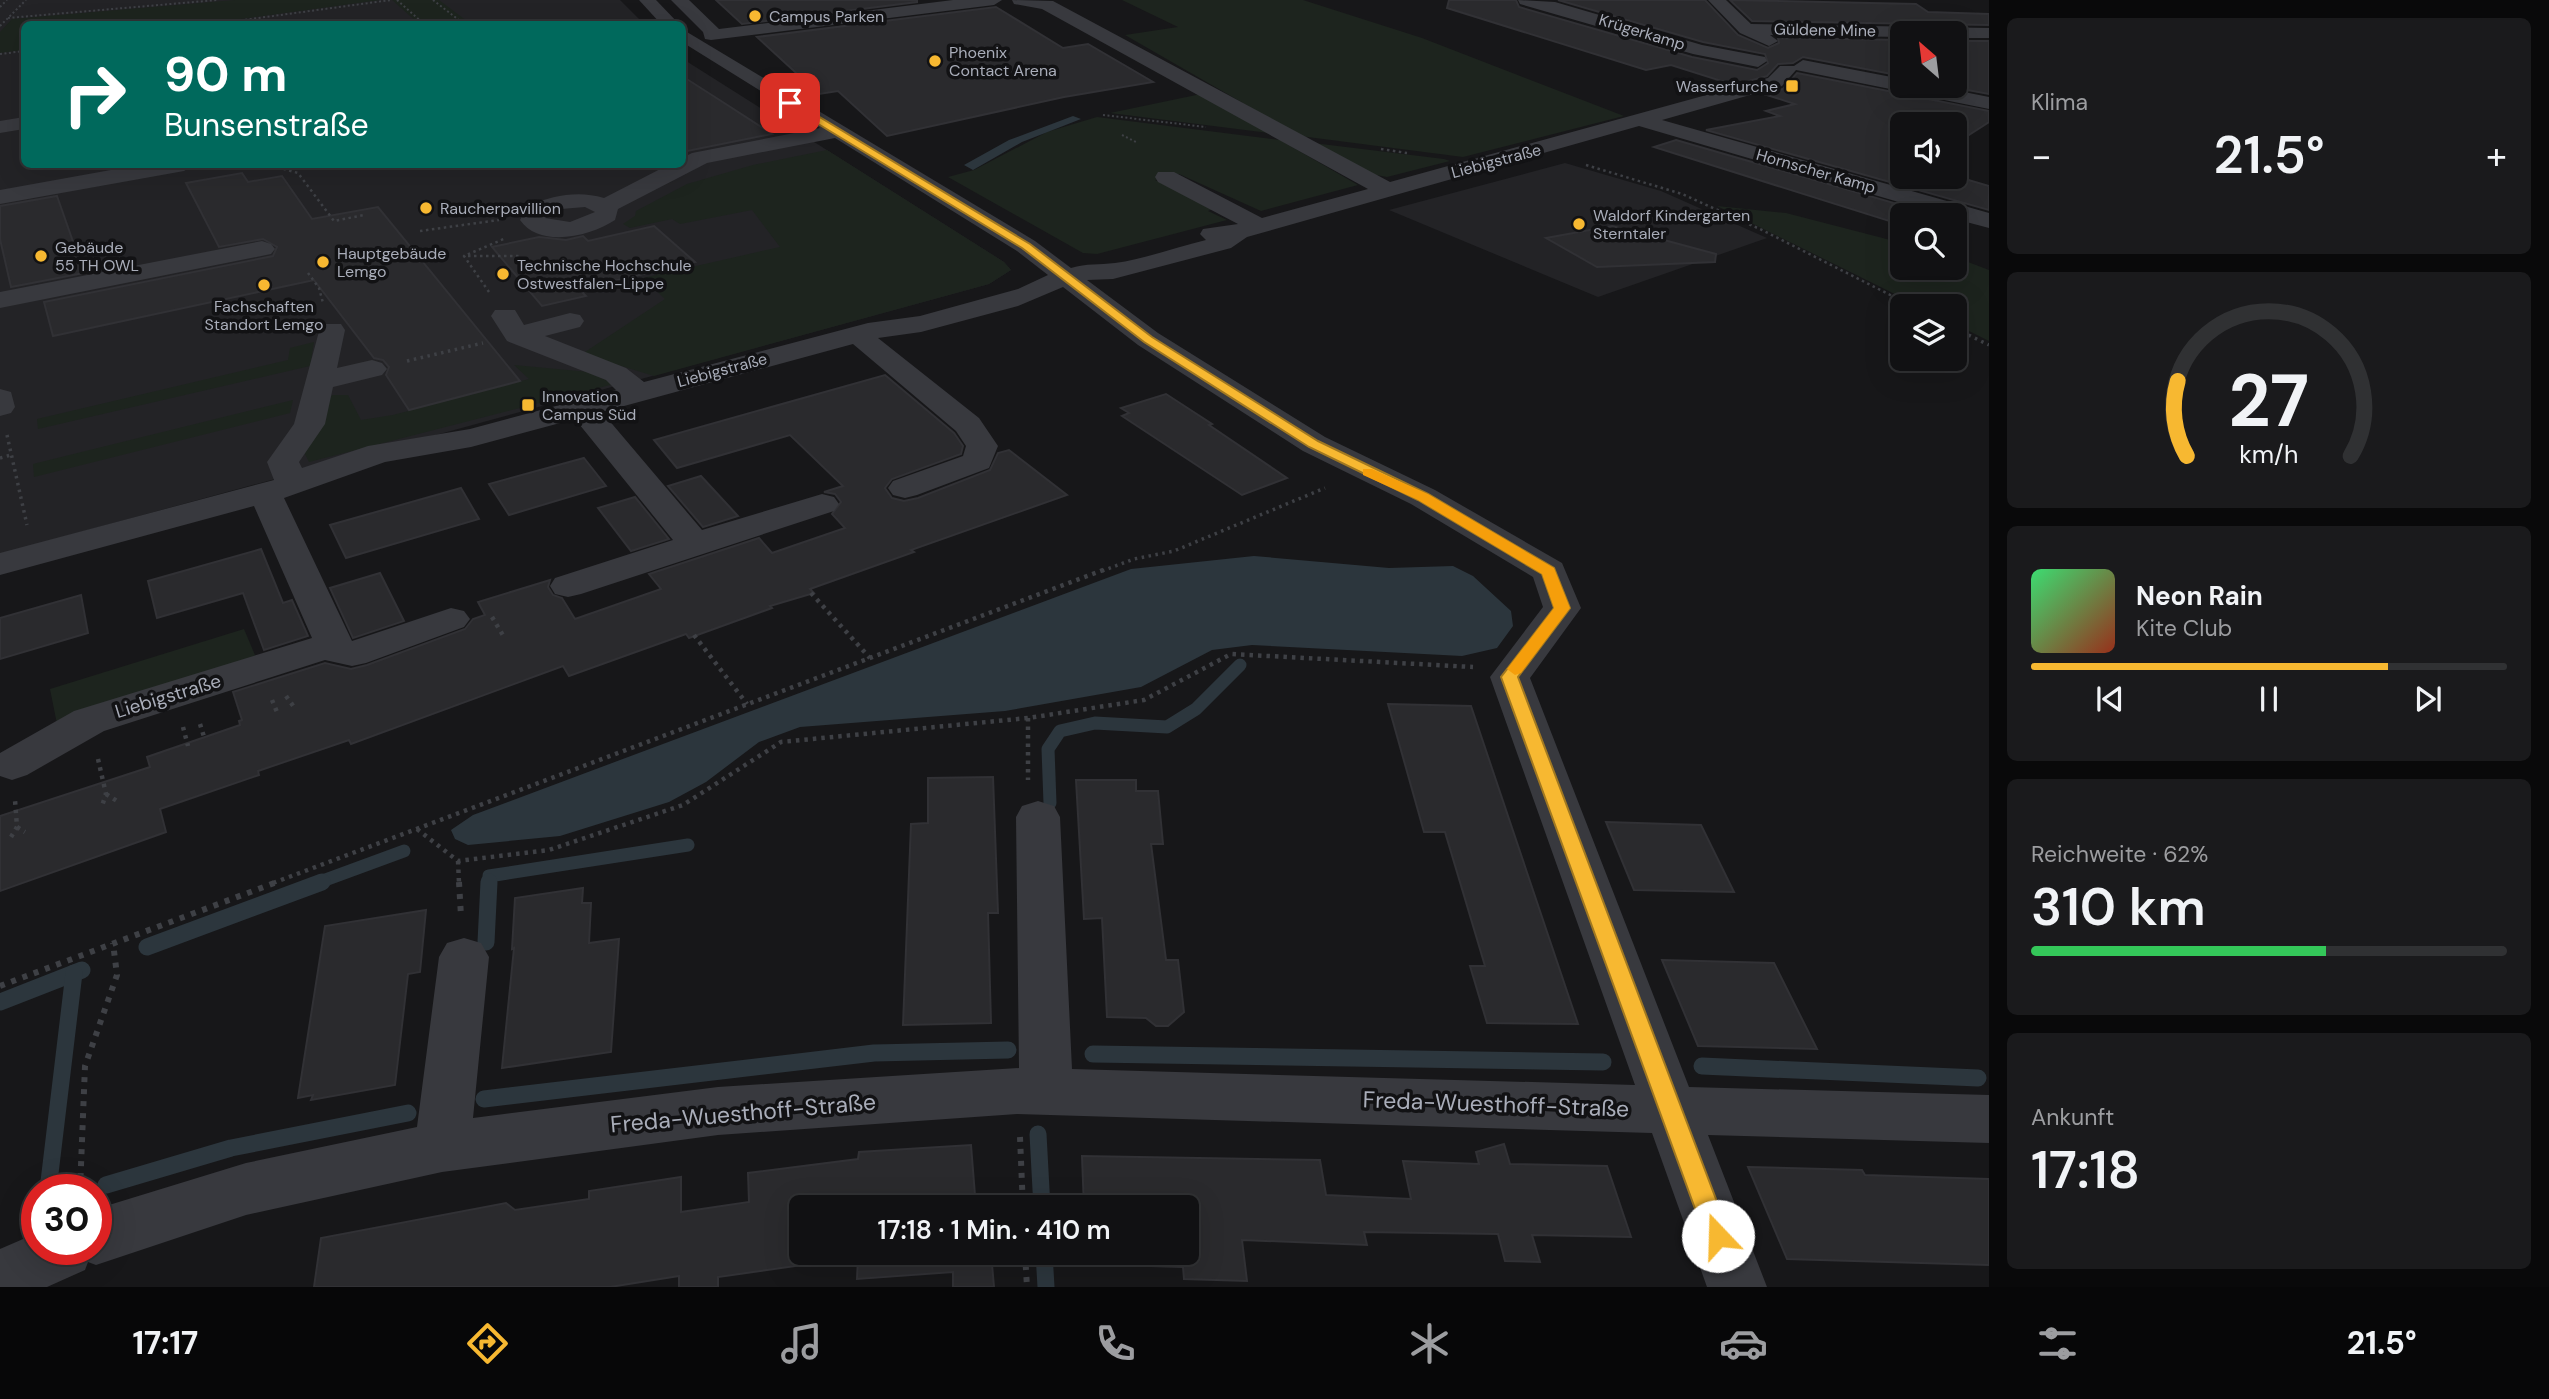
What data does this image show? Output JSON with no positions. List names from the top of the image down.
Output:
{
  "streets": {
    "street": [
      "Güldene Mine",
      "Krügerkamp",
      "Liebigstraße",
      "Hornscher Kamp",
      "Freda-Wuesthoff-Straße"
    ]
  },
  "crossings": [
    ["Krügerkamp", "Liebigstraße"],
    ["Liebigstraße", "Hornscher Kamp"]
  ],
  "places": {
    "other": [
      "Campus Parken",
      "Phoenix Contact Arena",
      "Raucherpavillion",
      "Waldorf Kindergarten Sterntaler",
      "Gebäude 55 TH OWL",
      "Hauptgebäude Lemgo",
      "Technische Hochschule Ostwestfalen-Lippe",
      "Fachschaften Standort Lemgo"
    ],
    "transit": ["Wasserfurche", "Innovation Campus Süd"]
  },
  "north": "top left",
  "page": {
    "tile": [
      "Klima",
      ["Reichweite · 62%", "310 km"],
      ["Ankunft", "17:18"]
    ],
    "turn": ["90 m", "Bunsenstraße"],
    "heat": ["−", "21.5°", "+"],
    "song": ["Neon Rain", "Kite Club"],
    "limit": "30",
    "trip": "17:18 · 1 Min. · 410 m",
    "tabs": ["17:17", "21.5°"],
    "gauge": ["27", "km/h"]
  }
}
